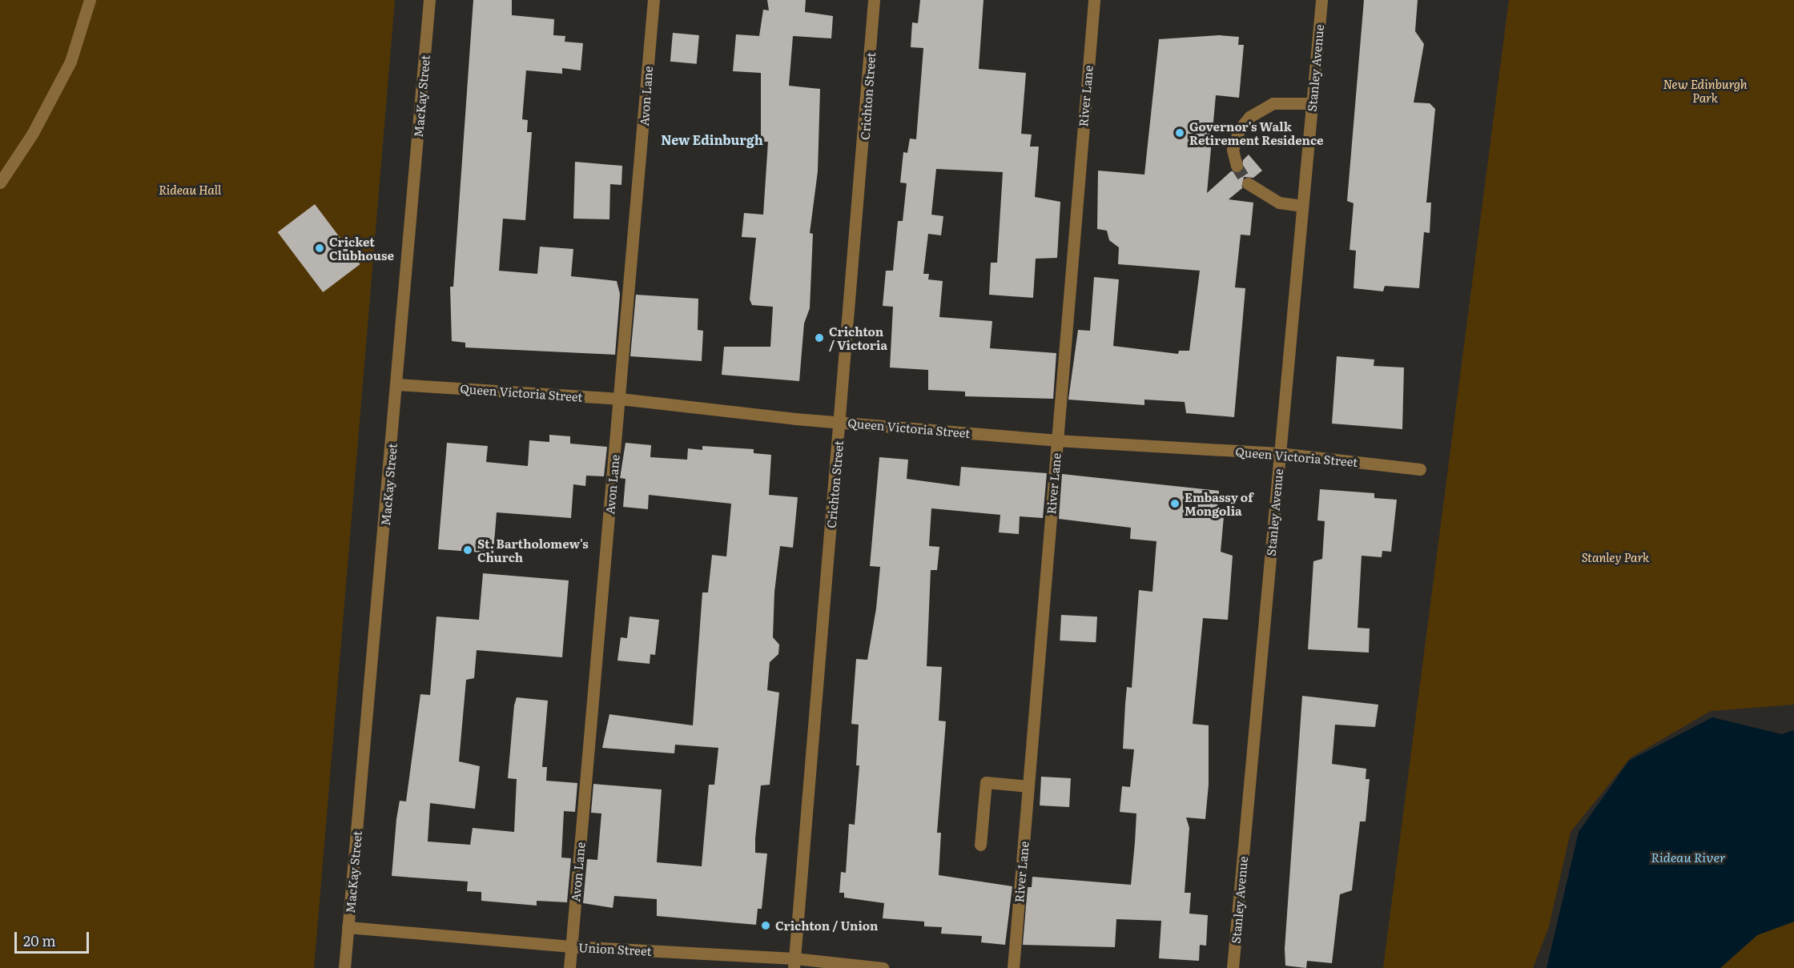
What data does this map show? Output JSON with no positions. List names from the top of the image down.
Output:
{
  "streets": {
    "street": [
      "Stanley Avenue",
      "MacKay Street",
      "Avon Lane",
      "Crichton Street",
      "River Lane",
      "Queen Victoria Street",
      "Union Street"
    ]
  },
  "crossings": [
    ["Stanley Avenue", "Queen Victoria Street"],
    ["MacKay Street", "Queen Victoria Street"],
    ["MacKay Street", "Union Street"],
    ["Avon Lane", "Queen Victoria Street"],
    ["Avon Lane", "Union Street"],
    ["Crichton Street", "Queen Victoria Street"],
    ["Crichton Street", "Union Street"],
    ["River Lane", "Queen Victoria Street"]
  ],
  "districts": ["New Edinburgh"],
  "water": ["Rideau River"],
  "parks": ["New Edinburgh Park", "Rideau Hall", "Stanley Park"],
  "places": [
    "Governor's Walk Retirement Residence",
    "Cricket Clubhouse",
    "Crichton / Victoria",
    "Embassy of Mongolia",
    "St. Bartholomew's Church",
    "Crichton / Union"
  ],
  "scale_bar": "20 m"
}
